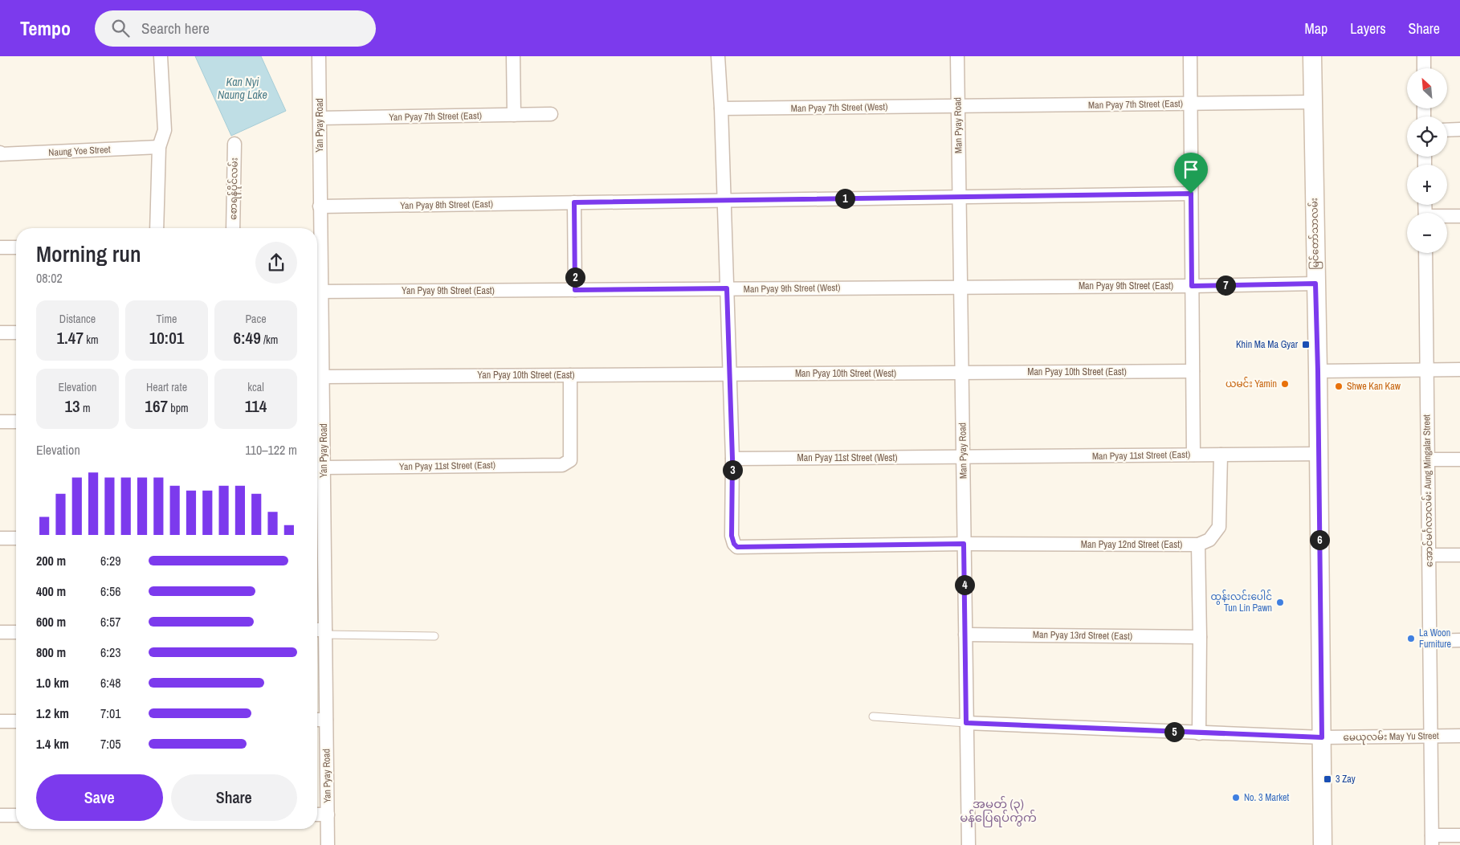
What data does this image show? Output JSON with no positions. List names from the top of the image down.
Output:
{
  "streets": {
    "main road": ["မြင်တော်သာလမ်း"],
    "street": [
      "Man Pyay 7th Street (East)",
      "Man Pyay 7th Street (West)",
      "Yan Pyay 7th Street (East)",
      "Yan Pyay Road",
      "Man Pyay Road",
      "Naung Yoe Street",
      "စောရန်ပိုင်လမ်း",
      "Yan Pyay 8th Street (East)",
      "Man Pyay 9th Street (East)",
      "Man Pyay 9th Street (West)",
      "Yan Pyay 9th Street (East)",
      "Man Pyay 10th Street (East)",
      "Man Pyay 10th Street (West)",
      "Yan Pyay 10th Street (East)",
      "Man Pyay 11st Street (East)",
      "Man Pyay 11st Street (West)",
      "Yan Pyay 11st Street (East)",
      "အောင်မင်္ဂလာလမ်း Aung Mingalar Street",
      "Man Pyay 12nd Street (East)",
      "Man Pyay 13rd Street (East)",
      "မေယုလမ်း May Yu Street"
    ]
  },
  "crossings": [
    ["Man Pyay 7th Street (East)", "Man Pyay 7th Street (West)"],
    ["Man Pyay 7th Street (East)", "Man Pyay Road"],
    ["Man Pyay 7th Street (East)", "မြင်တော်သာလမ်း"],
    ["Man Pyay 7th Street (West)", "Man Pyay Road"],
    ["Yan Pyay 7th Street (East)", "Yan Pyay Road"],
    ["Yan Pyay Road", "Yan Pyay 8th Street (East)"],
    ["Yan Pyay Road", "Yan Pyay 10th Street (East)"],
    ["Yan Pyay Road", "Yan Pyay 11st Street (East)"],
    ["Man Pyay Road", "Yan Pyay 8th Street (East)"],
    ["Man Pyay Road", "Man Pyay 9th Street (East)"],
    ["Man Pyay Road", "Man Pyay 9th Street (West)"],
    ["Man Pyay Road", "Man Pyay 10th Street (East)"],
    ["Man Pyay Road", "Man Pyay 10th Street (West)"],
    ["Man Pyay Road", "Man Pyay 11st Street (East)"],
    ["Man Pyay Road", "Man Pyay 11st Street (West)"],
    ["Man Pyay Road", "Man Pyay 12nd Street (East)"],
    ["Man Pyay Road", "Man Pyay 13rd Street (East)"],
    ["Man Pyay Road", "မေယုလမ်း May Yu Street"],
    ["မြင်တော်သာလမ်း", "Man Pyay 9th Street (East)"],
    ["မြင်တော်သာလမ်း", "Man Pyay 11st Street (East)"],
    ["မြင်တော်သာလမ်း", "မေယုလမ်း May Yu Street"],
    ["Man Pyay 9th Street (East)", "Man Pyay 9th Street (West)"],
    ["Man Pyay 9th Street (West)", "Yan Pyay 9th Street (East)"],
    ["Man Pyay 10th Street (East)", "Man Pyay 10th Street (West)"],
    ["Man Pyay 10th Street (West)", "Yan Pyay 10th Street (East)"],
    ["Yan Pyay 10th Street (East)", "Yan Pyay 11st Street (East)"],
    ["Man Pyay 11st Street (East)", "Man Pyay 11st Street (West)"],
    ["Man Pyay 11st Street (West)", "Man Pyay 12nd Street (East)"],
    ["အောင်မင်္ဂလာလမ်း Aung Mingalar Street", "မေယုလမ်း May Yu Street"]
  ],
  "districts": ["အမှတ် (၃) မန်ပြေရပ်ကွက်"],
  "water": ["Kan Nyi Naung Lake"],
  "places": {
    "transit": ["Khin Ma Ma Gyar", "3 Zay"],
    "other": [
      "ယမင်း Yamin",
      "Shwe Kan Kaw",
      "ထွန်းလင်းပေါင် Tun Lin Pawn",
      "La Woon Furniture",
      "No. 3 Market"
    ]
  },
  "north": "top left",
  "page": {
    "header": "Tempo",
    "search": "Search here",
    "nav": ["Map", "Layers", "Share"],
    "map_buttons": ["+", "−"],
    "pins": [
      "1",
      "2",
      "7",
      "3",
      "6",
      "4",
      "5"
    ],
    "heading": ["Morning run", "08:02"],
    "stats": [
      ["Distance", "1.47 km"],
      ["Time", "10:01"],
      ["Pace", "6:49 /km"],
      ["Elevation", "13 m"],
      ["Heart rate", "167 bpm"],
      ["kcal", "114"]
    ],
    "chart": ["Elevation", "110–122 m"],
    "list": [
      {
        "name": "200 m",
        "note": "6:29"
      },
      {
        "name": "400 m",
        "note": "6:56"
      },
      {
        "name": "600 m",
        "note": "6:57"
      },
      {
        "name": "800 m",
        "note": "6:23"
      },
      {
        "name": "1.0 km",
        "note": "6:48"
      },
      {
        "name": "1.2 km",
        "note": "7:01"
      },
      {
        "name": "1.4 km",
        "note": "7:05"
      }
    ],
    "buttons": ["Save", "Share"]
  }
}
